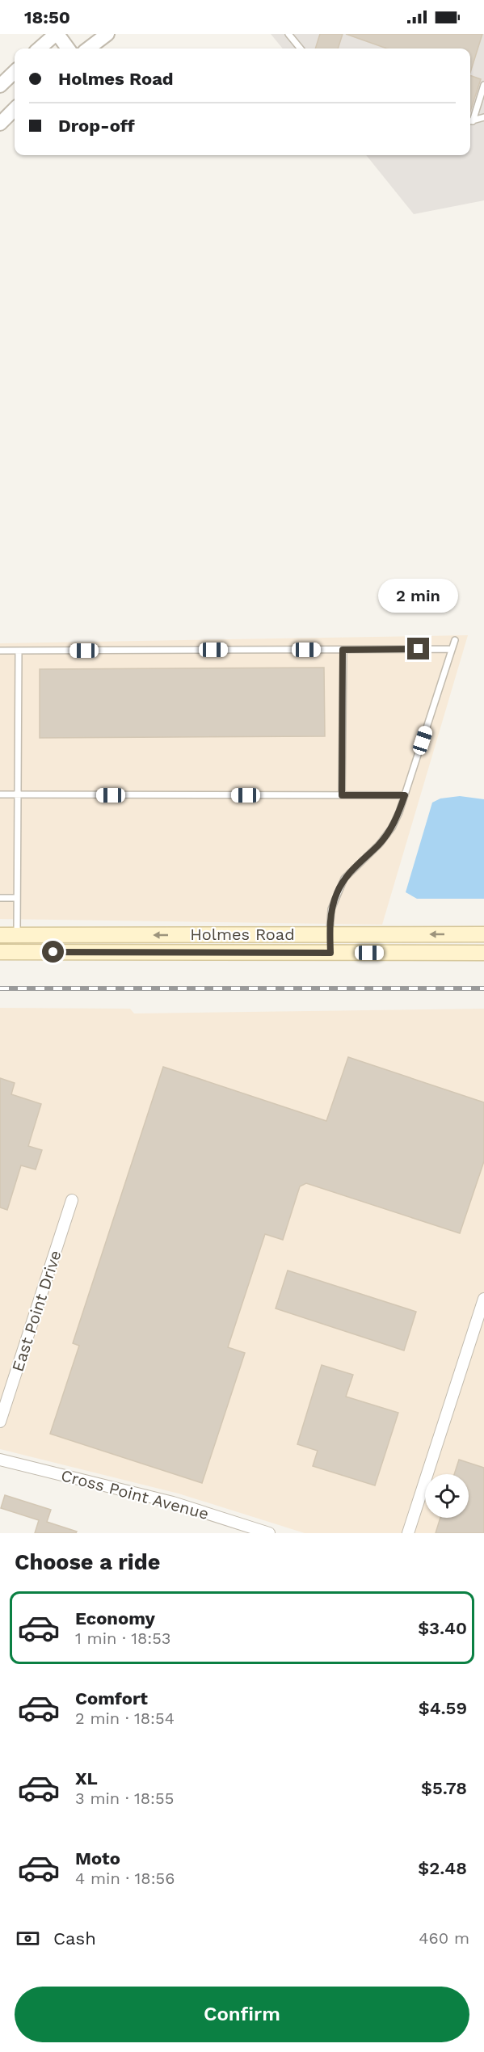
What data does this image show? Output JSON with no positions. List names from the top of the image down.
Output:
{
  "streets": {
    "main road": ["Holmes Road"],
    "street": ["East Point Drive", "Cross Point Avenue"]
  },
  "page": {
    "status": "18:50",
    "banner": ["Holmes Road", "Drop-off"],
    "bubble": "2 min",
    "heading": "Choose a ride",
    "list": [
      {
        "name": "Economy",
        "note": "1 min · 18:53",
        "value": "$3.40"
      },
      {
        "name": "Comfort",
        "note": "2 min · 18:54",
        "value": "$4.59"
      },
      {
        "name": "XL",
        "note": "3 min · 18:55",
        "value": "$5.78"
      },
      {
        "name": "Moto",
        "note": "4 min · 18:56",
        "value": "$2.48"
      }
    ],
    "pay": ["Cash", "460 m"],
    "buttons": "Confirm"
  }
}
